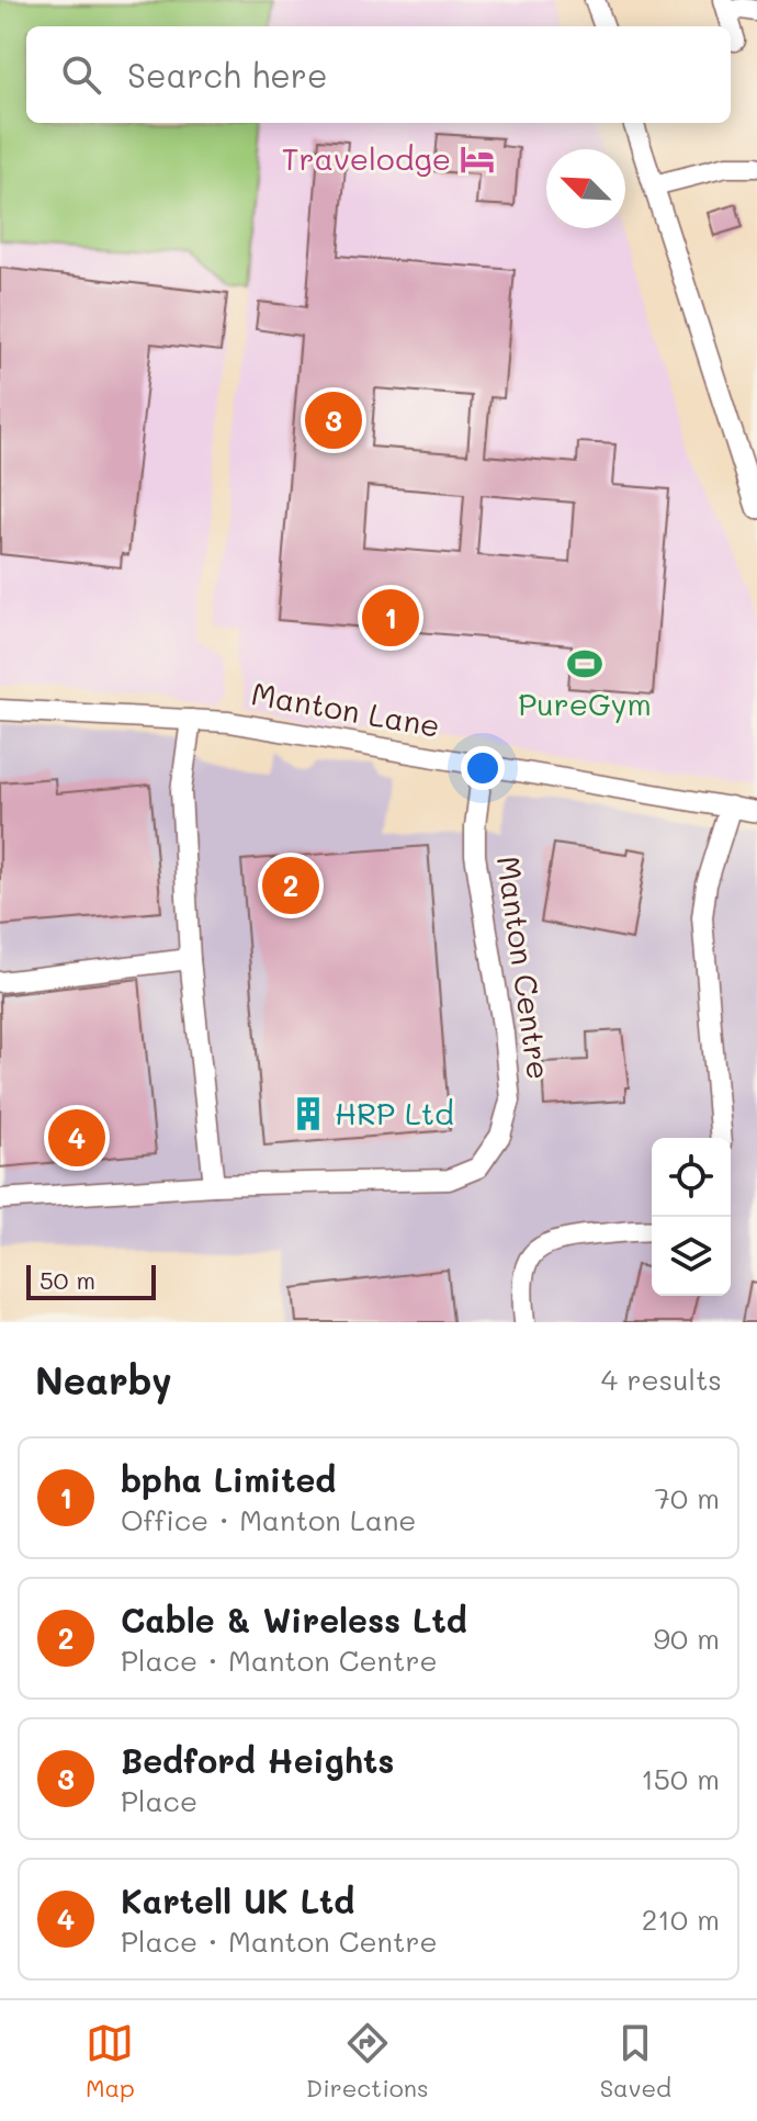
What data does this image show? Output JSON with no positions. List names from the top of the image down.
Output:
{
  "streets": {
    "street": ["Manton Lane", "Manton Centre"]
  },
  "crossings": [
    ["Manton Lane", "Manton Centre"]
  ],
  "places": {
    "hotel": ["Travelodge"],
    "sports": ["PureGym"],
    "building": ["HRP Ltd"]
  },
  "scale_bar": "50 m",
  "north": "top left",
  "page": {
    "search": "Search here",
    "pins": [
      "3",
      "1",
      "2",
      "4"
    ],
    "scale": "50 m",
    "heading": ["Nearby", "4 results"],
    "list": [
      {
        "mark": "1",
        "name": "bpha Limited",
        "note": "Office · Manton Lane",
        "value": "70 m"
      },
      {
        "mark": "2",
        "name": "Cable & Wireless Ltd",
        "note": "Place · Manton Centre",
        "value": "90 m"
      },
      {
        "mark": "3",
        "name": "Bedford Heights",
        "note": "Place",
        "value": "150 m"
      },
      {
        "mark": "4",
        "name": "Kartell UK Ltd",
        "note": "Place · Manton Centre",
        "value": "210 m"
      }
    ],
    "nav": ["Map", "Directions", "Saved"]
  }
}
